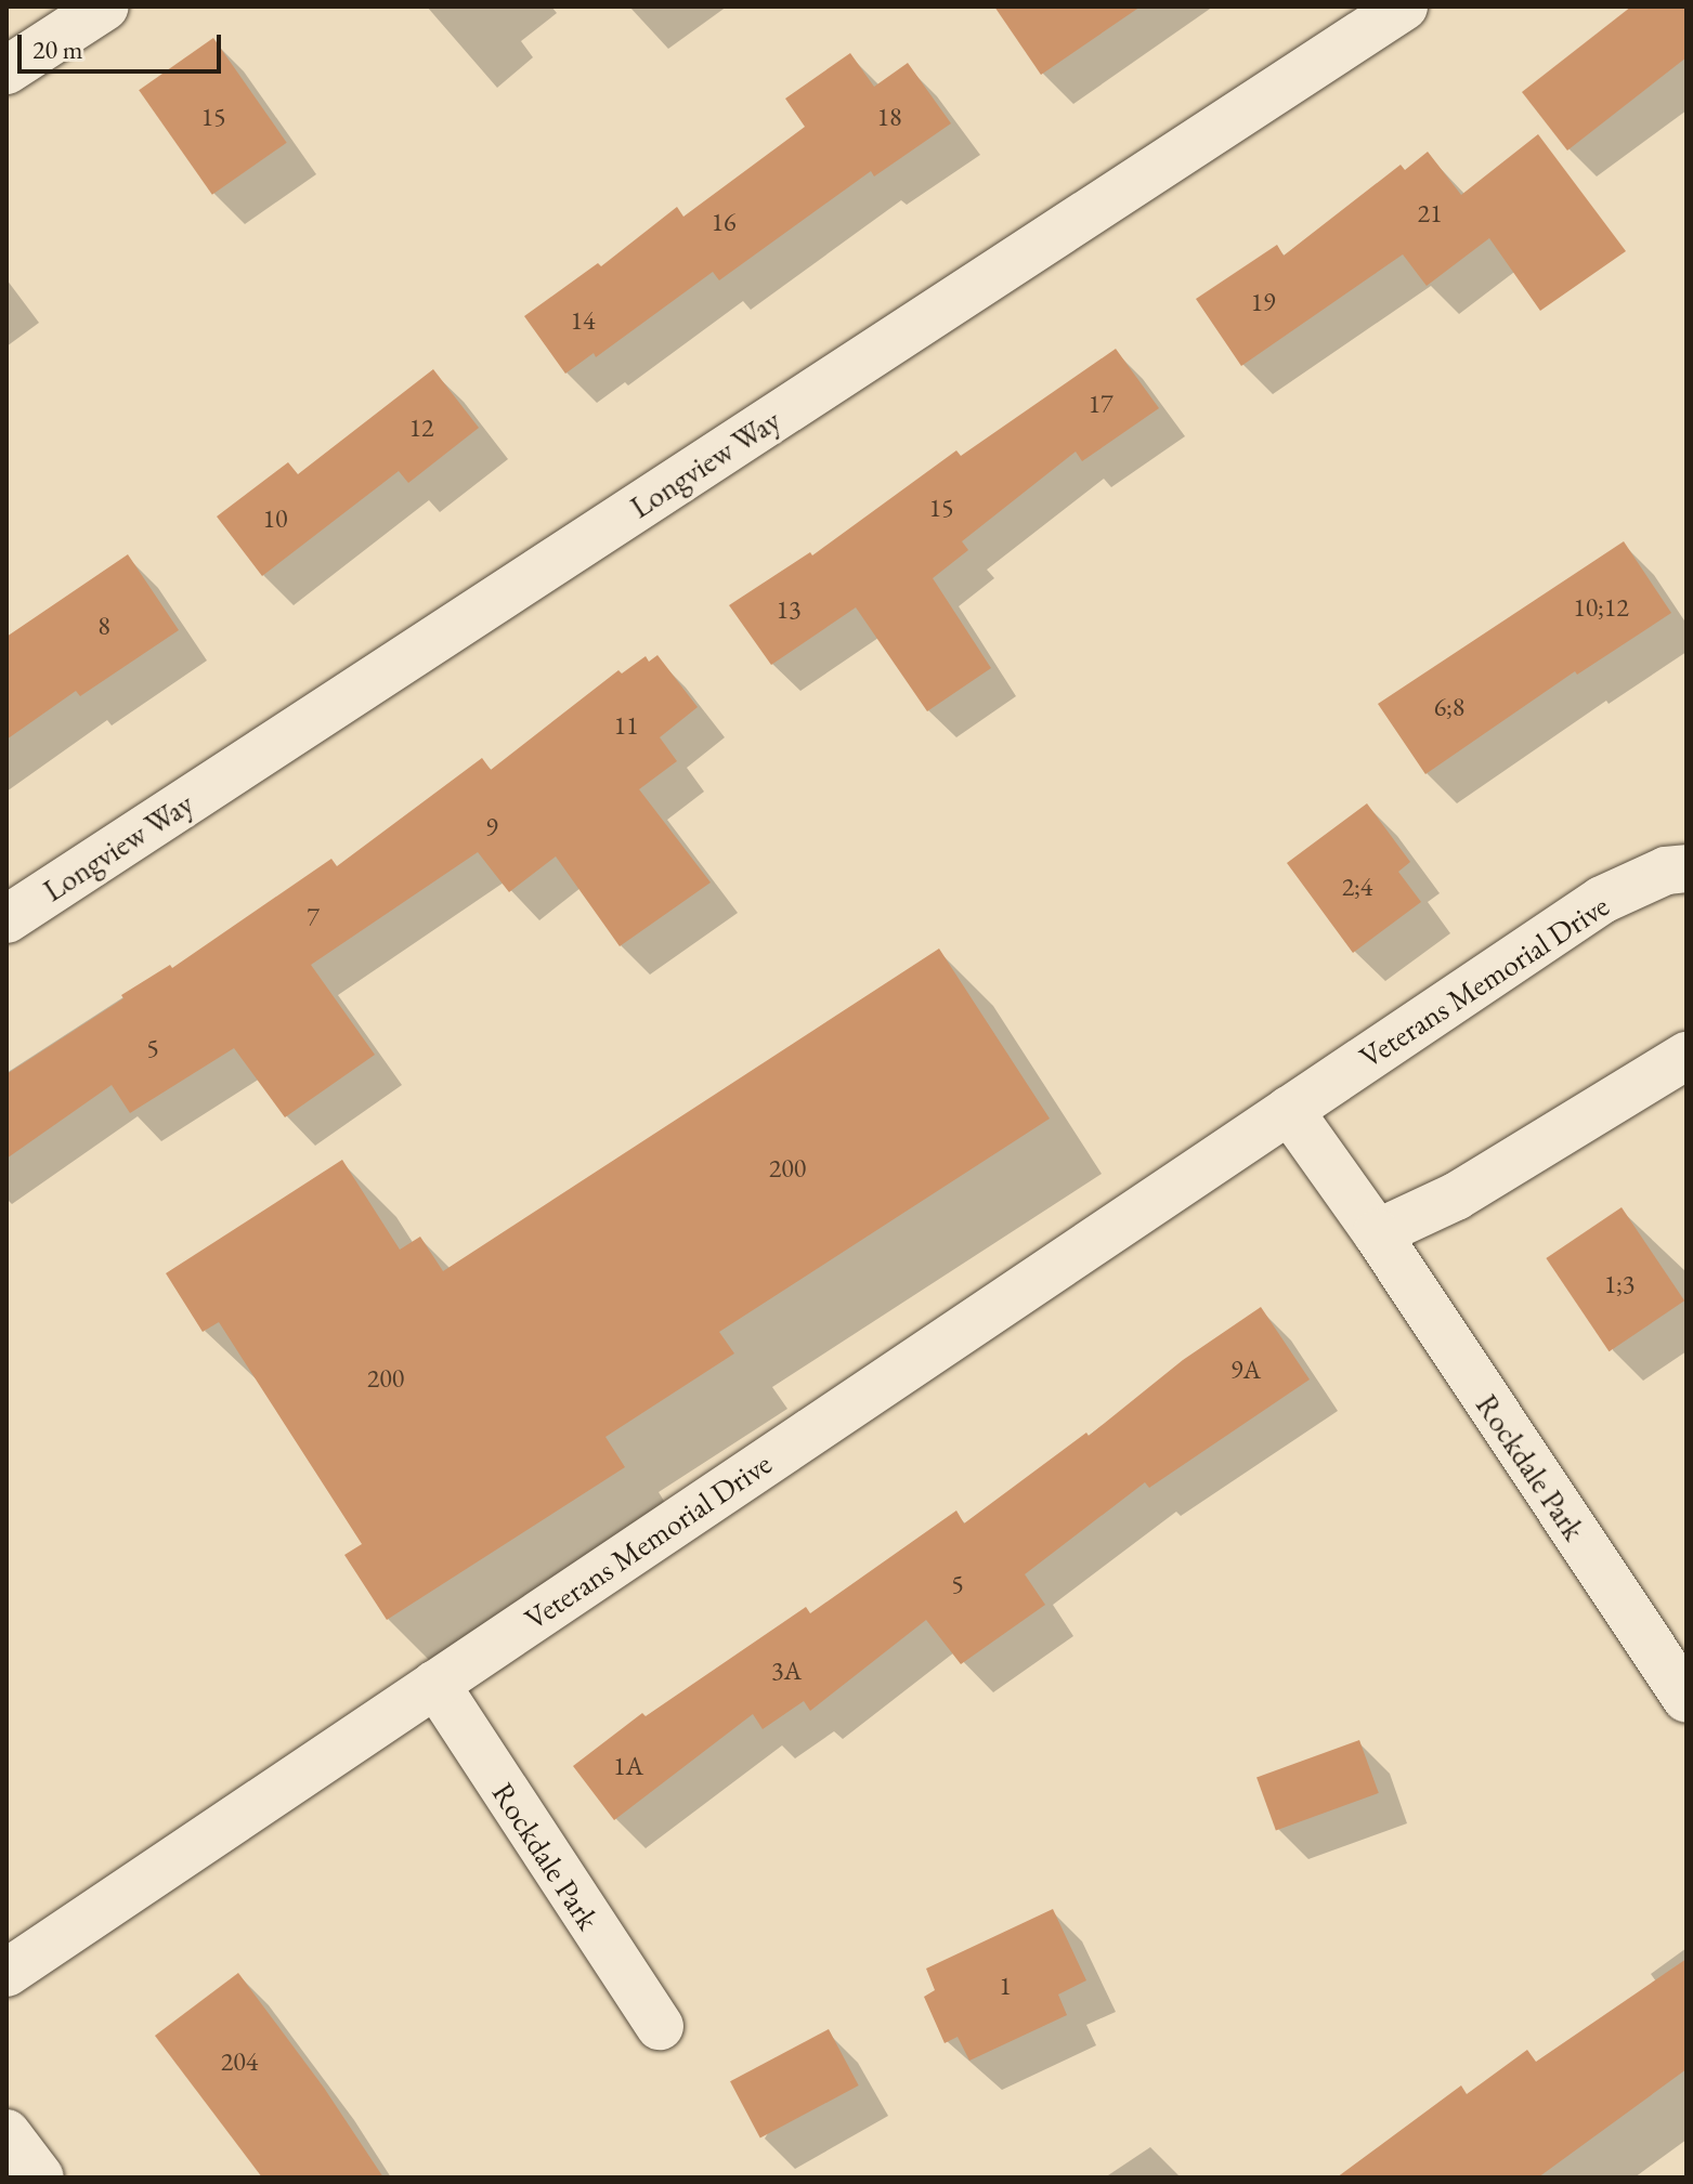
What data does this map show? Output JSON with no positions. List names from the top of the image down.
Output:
{
  "streets": {
    "street": ["Longview Way", "Veterans Memorial Drive", "Rockdale Park"]
  },
  "crossings": [
    ["Veterans Memorial Drive", "Rockdale Park"]
  ],
  "house_numbers": [
    "15",
    "18",
    "21",
    "16",
    "19",
    "14",
    "17",
    "12",
    "15",
    "10",
    "10;12",
    "13",
    "8",
    "6;8",
    "11",
    "9",
    "2;4",
    "7",
    "5",
    "200",
    "1;3",
    "9A",
    "200",
    "5",
    "3A",
    "1A",
    "1",
    "204"
  ],
  "scale_bar": "20 m"
}
